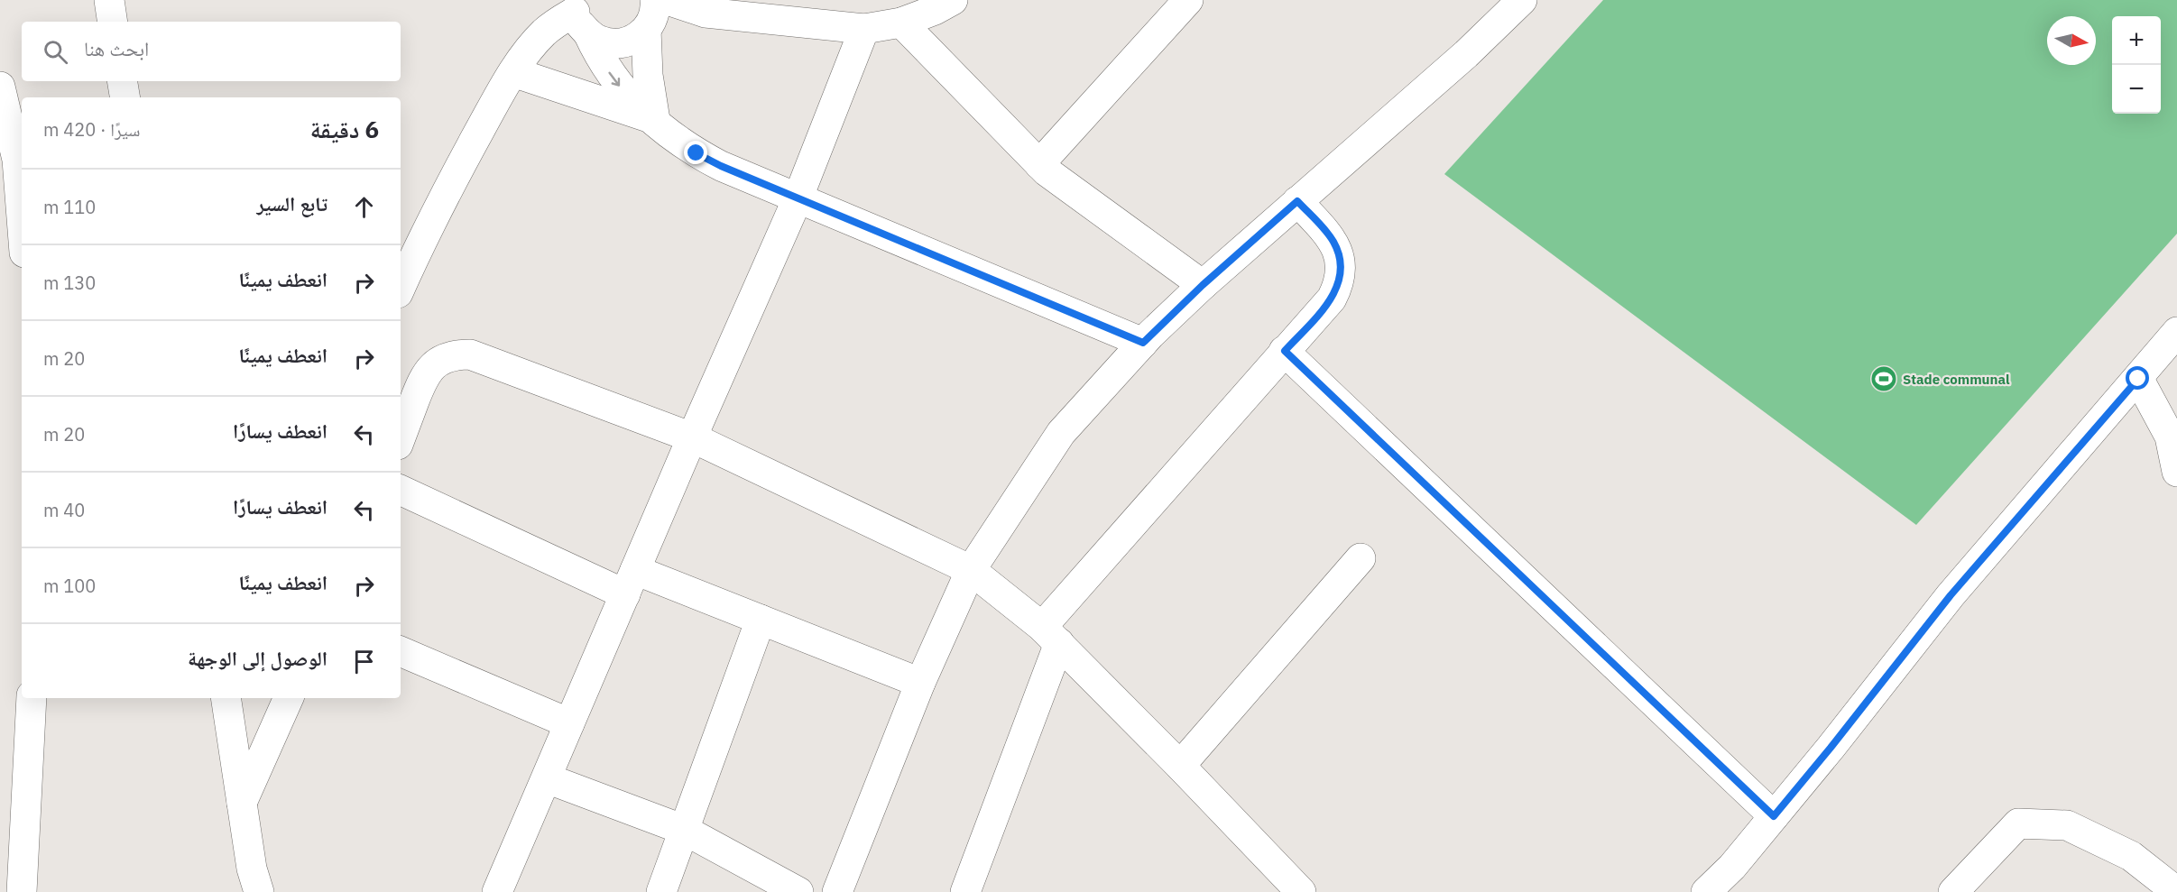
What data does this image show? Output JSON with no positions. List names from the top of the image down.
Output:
{
  "places": {
    "sports": ["Stade communal"]
  },
  "north": "right",
  "page": {
    "map_buttons": ["+", "−"],
    "search": "ابحث هنا",
    "heading": ["6 دقيقة", "سيرًا · 420 m"],
    "list": [
      ["تابع السير", "110 m"],
      ["انعطف يمينًا", "130 m"],
      ["انعطف يمينًا", "20 m"],
      ["انعطف يسارًا", "20 m"],
      ["انعطف يسارًا", "40 m"],
      ["انعطف يمينًا", "100 m"],
      "الوصول إلى الوجهة"
    ]
  }
}
